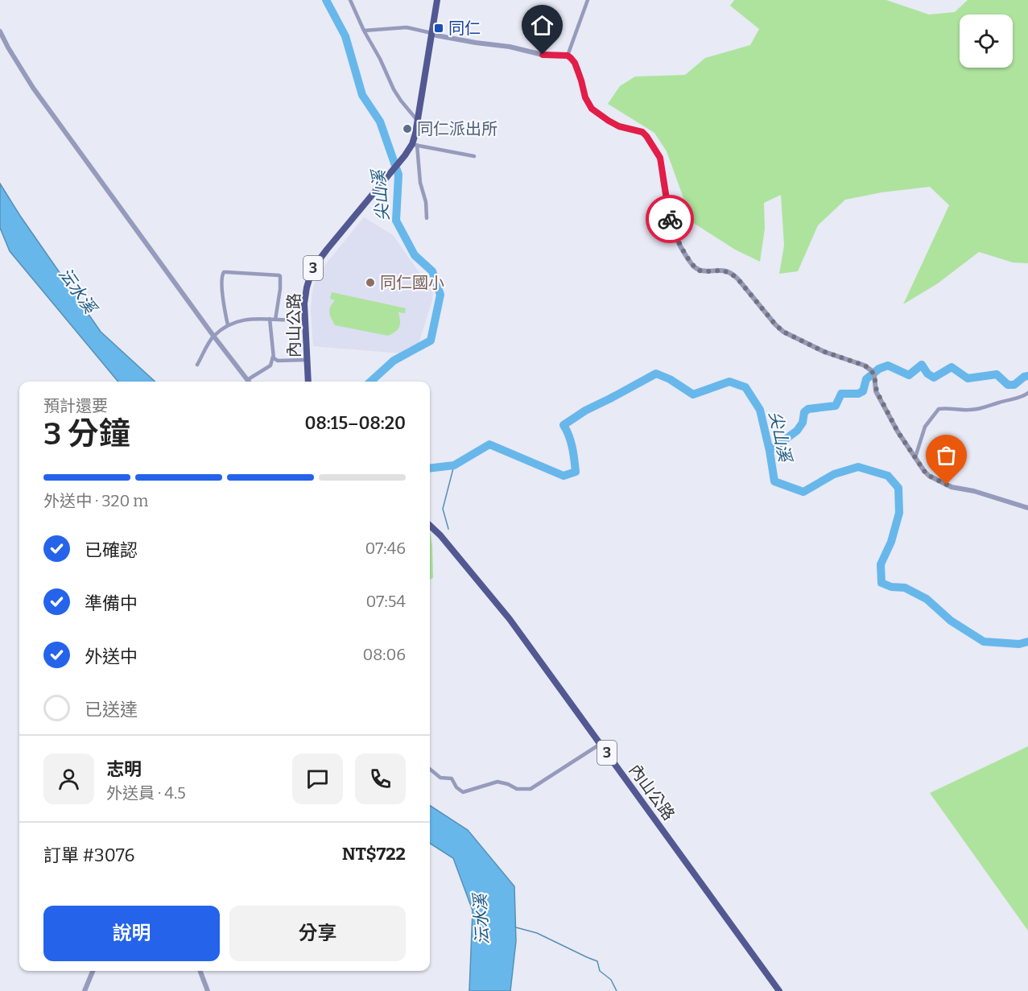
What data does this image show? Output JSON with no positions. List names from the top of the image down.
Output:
{
  "streets": {
    "main road": ["3", "內山公路"]
  },
  "crossings": [
    ["3", "內山公路"]
  ],
  "water": ["尖山溪", "沄水溪"],
  "places": {
    "transit": ["同仁"],
    "other": ["同仁派出所", "同仁國小"]
  },
  "page": {
    "heading": ["3 分鐘", "預計還要", "08:15–08:20"],
    "panel": [
      "志明",
      "外送員 · 4.5",
      "訂單 #3076",
      "NT$722"
    ],
    "bar": "外送中 · 320 m",
    "list": [
      ["已確認", "07:46"],
      ["準備中", "07:54"],
      ["外送中", "08:06"],
      "已送達"
    ],
    "buttons": ["說明", "分享"]
  }
}
